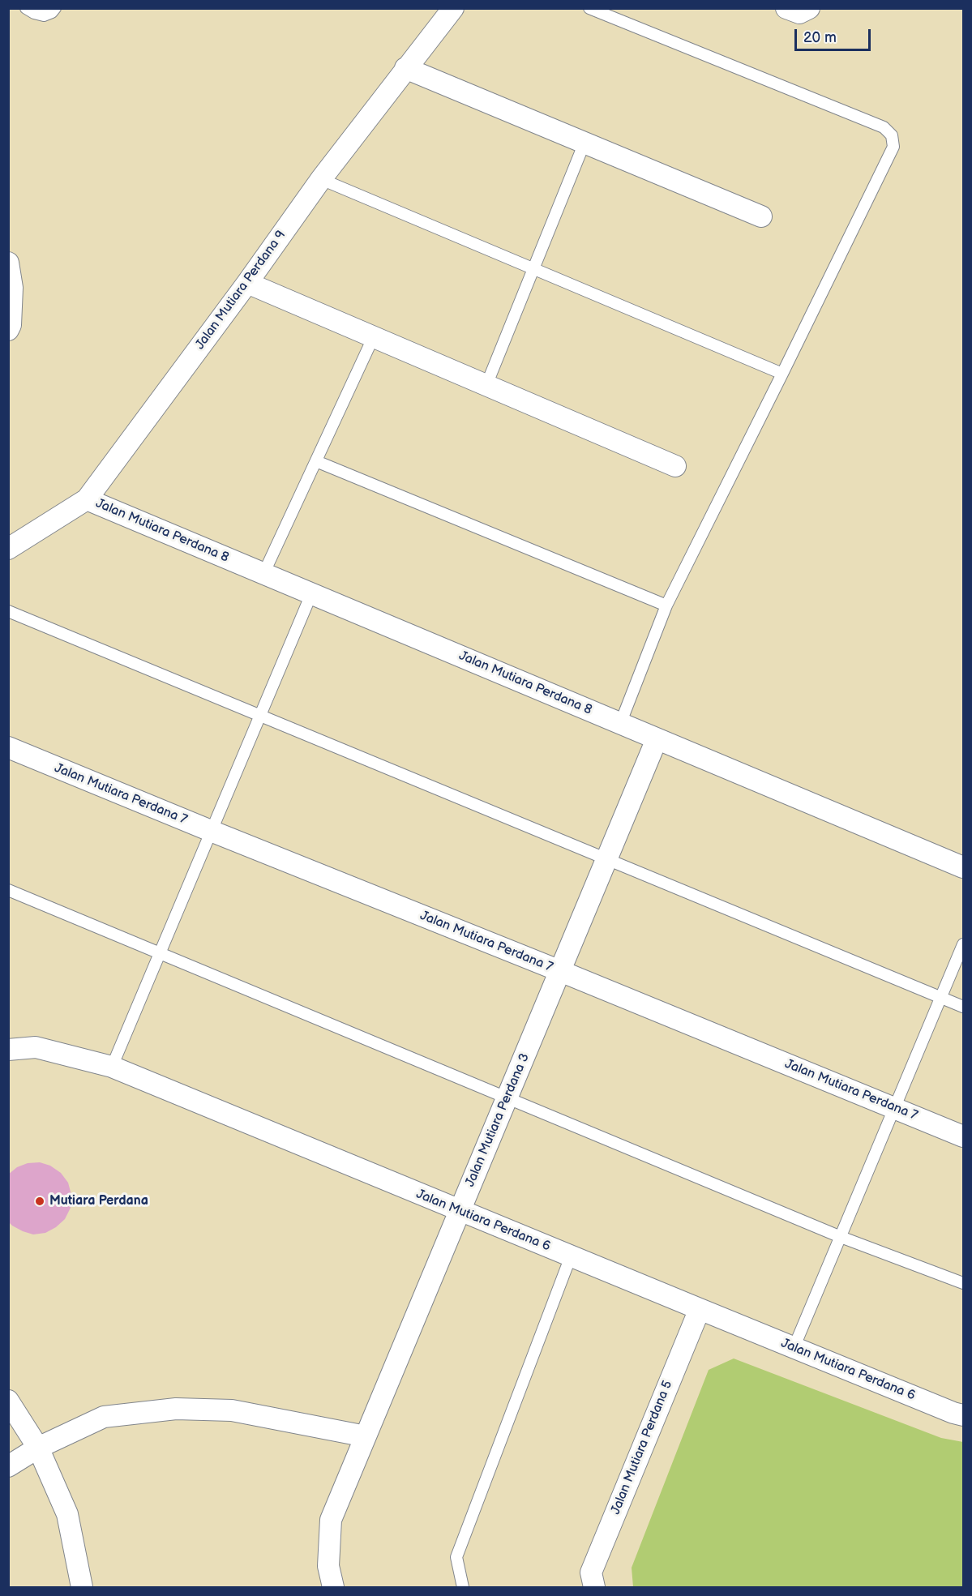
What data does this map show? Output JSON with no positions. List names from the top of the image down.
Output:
{
  "streets": {
    "street": [
      "Jalan Mutiara Perdana 9",
      "Jalan Mutiara Perdana 8",
      "Jalan Mutiara Perdana 7",
      "Jalan Mutiara Perdana 3",
      "Jalan Mutiara Perdana 6",
      "Jalan Mutiara Perdana 5"
    ]
  },
  "crossings": [
    ["Jalan Mutiara Perdana 9", "Jalan Mutiara Perdana 8"],
    ["Jalan Mutiara Perdana 8", "Jalan Mutiara Perdana 3"],
    ["Jalan Mutiara Perdana 7", "Jalan Mutiara Perdana 3"],
    ["Jalan Mutiara Perdana 3", "Jalan Mutiara Perdana 6"],
    ["Jalan Mutiara Perdana 6", "Jalan Mutiara Perdana 5"]
  ],
  "places": ["Mutiara Perdana"],
  "scale_bar": "20 m"
}
